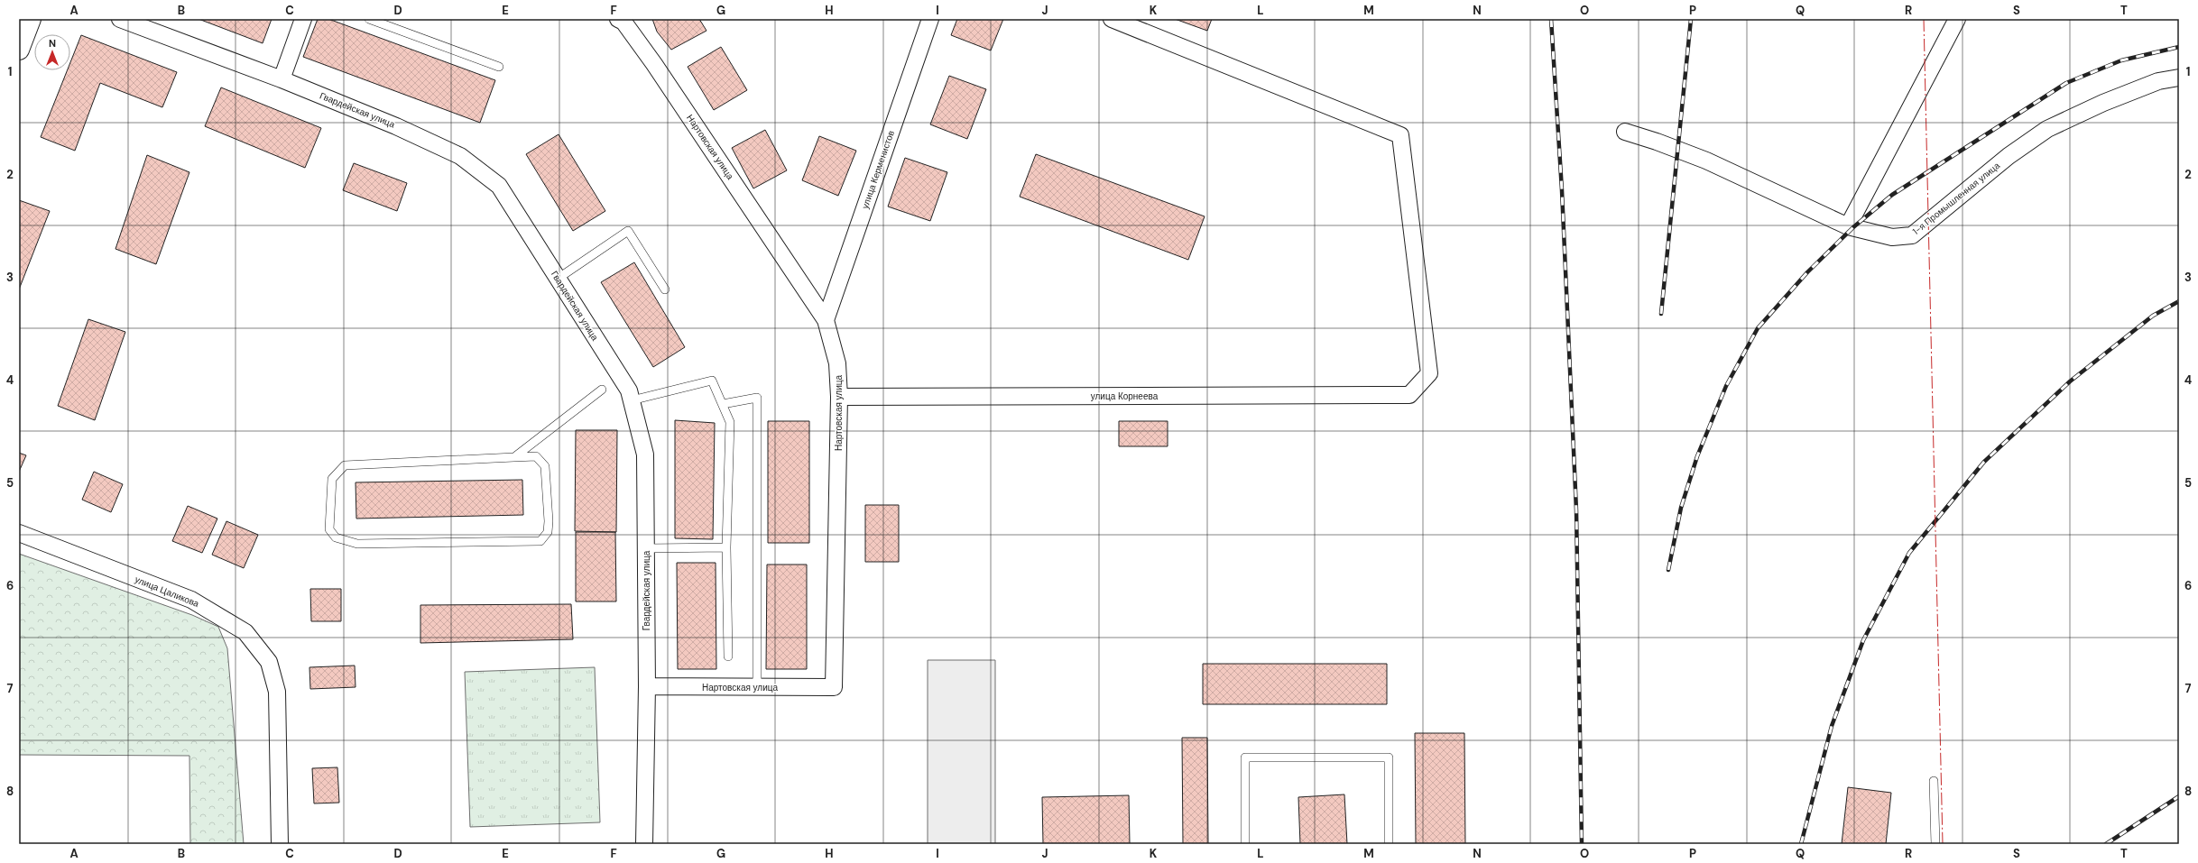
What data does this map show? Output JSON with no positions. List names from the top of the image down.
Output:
{
  "streets": {
    "street": [
      "Гвардейская улица",
      "Нартовская улица",
      "улица Керменистов",
      "1-я Промышленная улица",
      "улица Корнеева",
      "улица Цаликова"
    ]
  },
  "crossings": [
    ["Гвардейская улица", "Нартовская улица"],
    ["Нартовская улица", "улица Керменистов"],
    ["Нартовская улица", "улица Корнеева"]
  ],
  "north": "top",
  "grid": {
    "columns": [
      "A",
      "B",
      "C",
      "D",
      "E",
      "F",
      "G",
      "H",
      "I",
      "J",
      "K",
      "L",
      "M",
      "N",
      "O",
      "P",
      "Q",
      "R",
      "S",
      "T"
    ],
    "rows": [
      "1",
      "2",
      "3",
      "4",
      "5",
      "6",
      "7",
      "8"
    ]
  }
}
